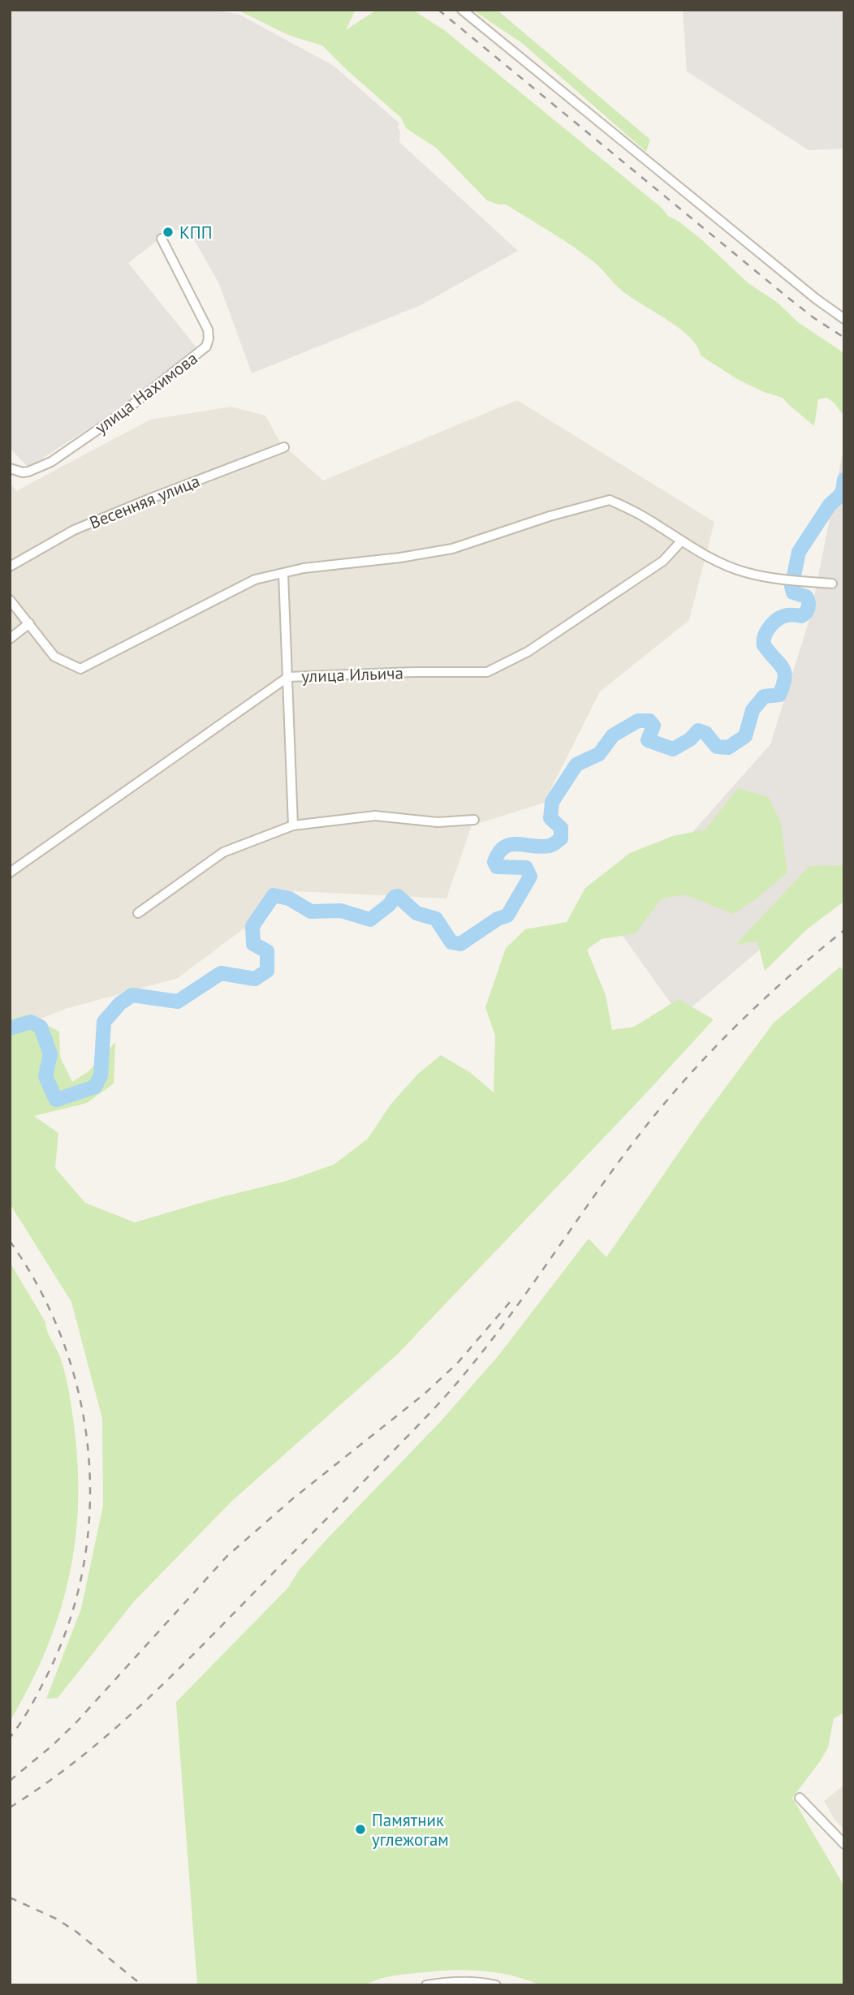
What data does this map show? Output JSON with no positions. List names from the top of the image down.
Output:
{
  "streets": {
    "street": ["улица Нахимова", "Весенняя улица", "улица Ильича"]
  },
  "places": ["КПП", "Памятник углежогам"]
}
